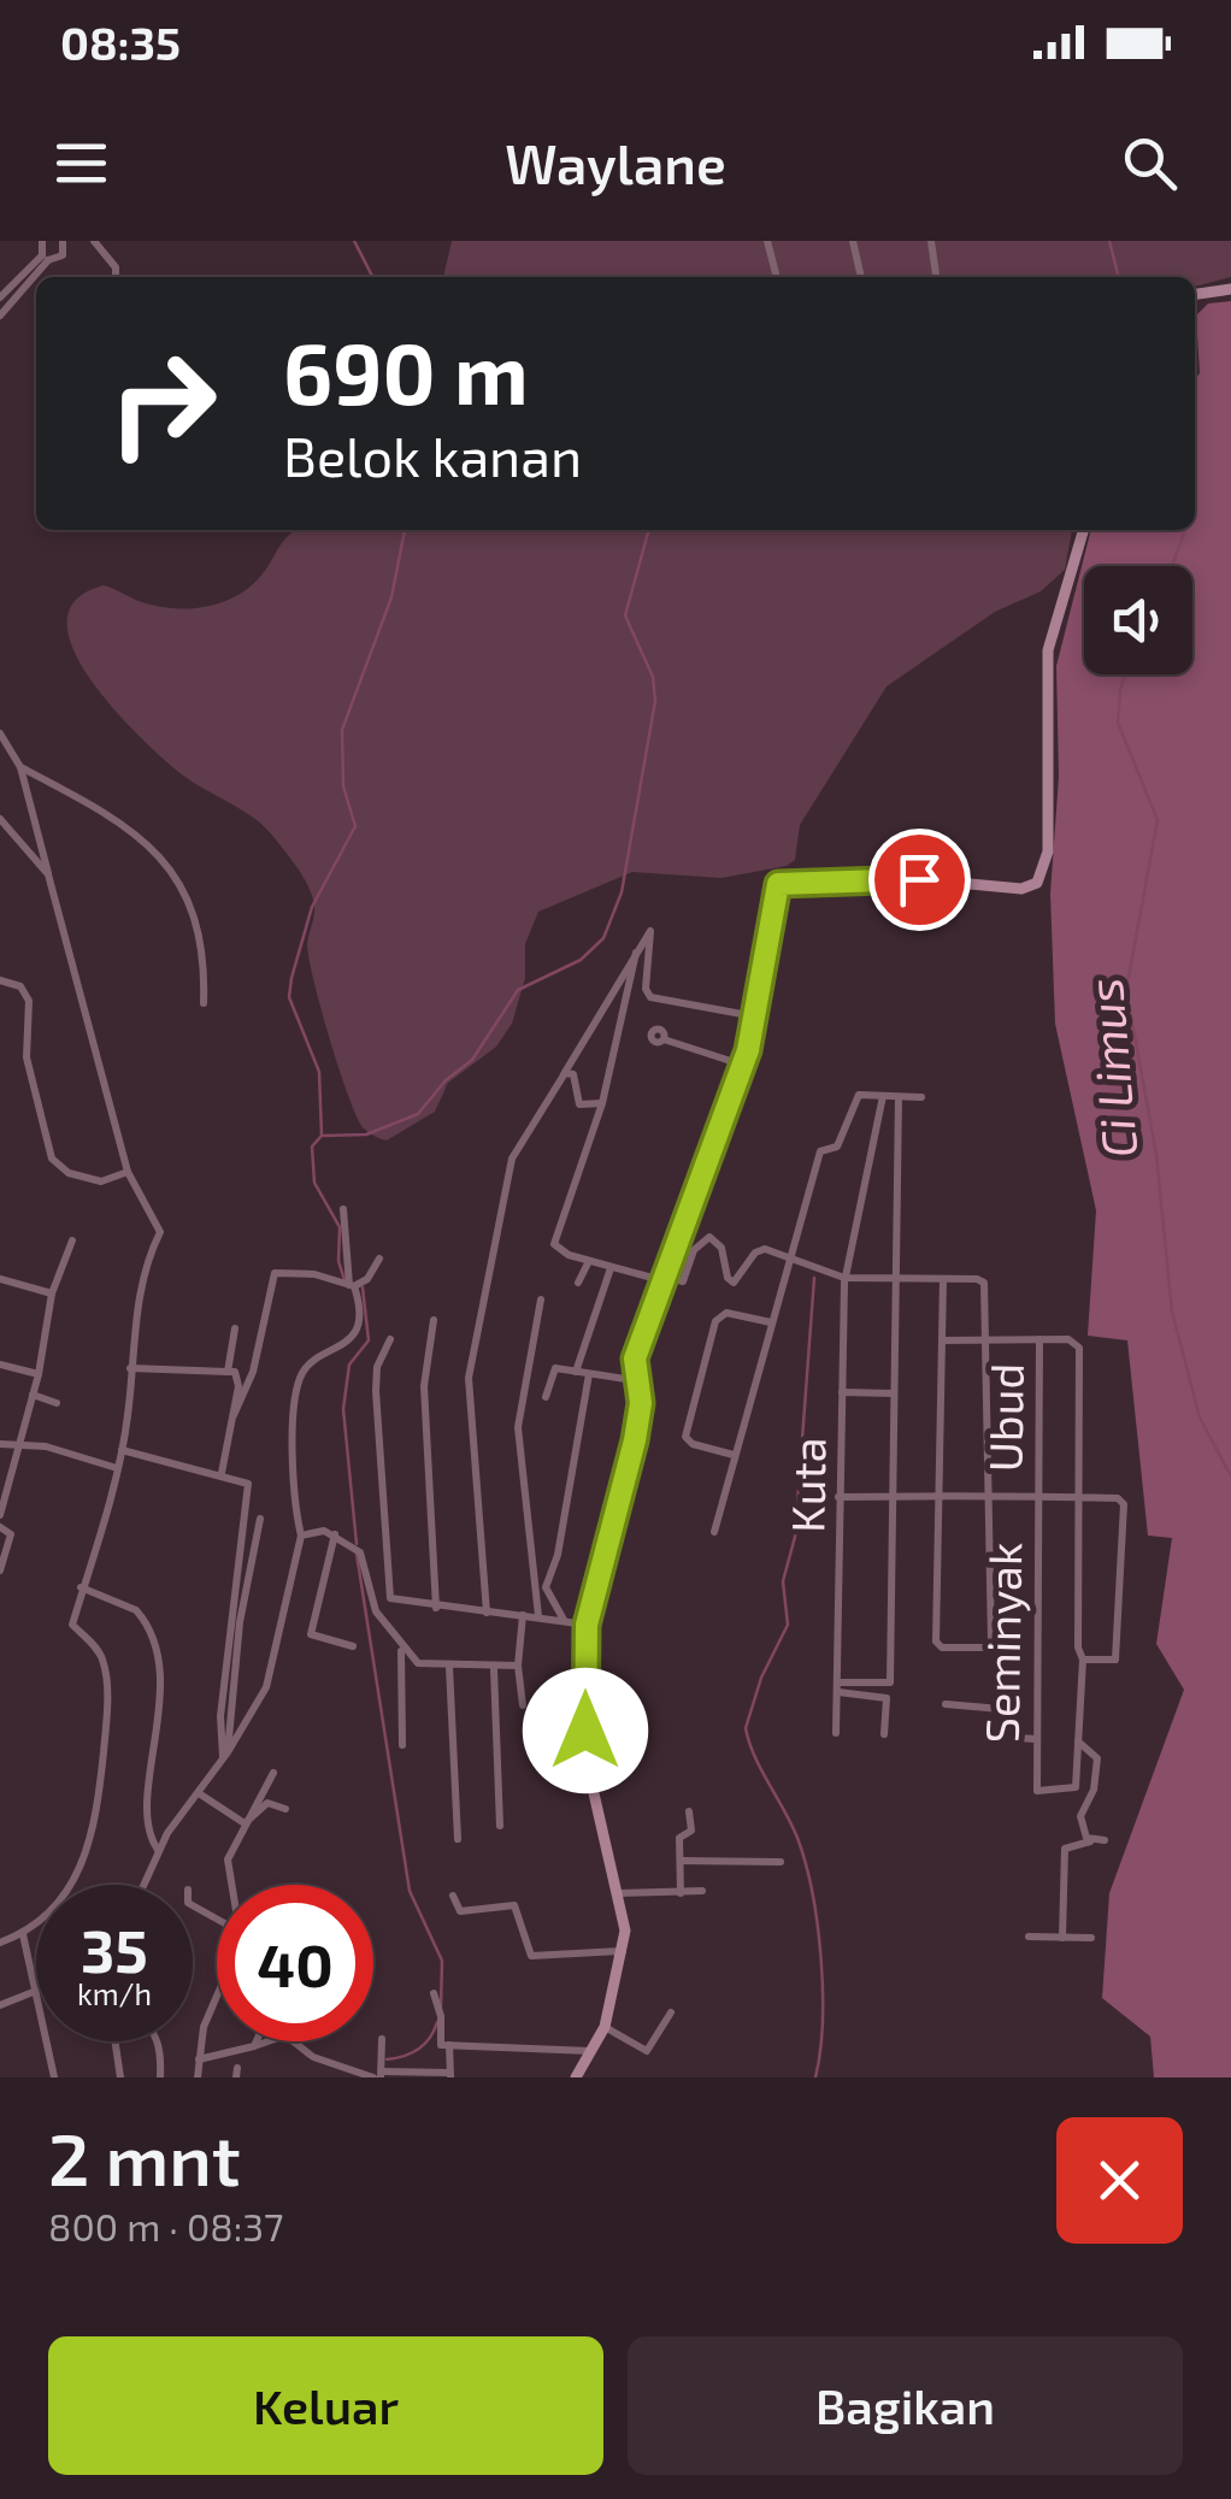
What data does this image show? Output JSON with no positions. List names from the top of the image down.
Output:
{
  "streets": {
    "street": ["Ubud", "Kuta", "Seminyak"]
  },
  "crossings": [
    ["Ubud", "Seminyak"]
  ],
  "water": ["Ci Limus"],
  "page": {
    "status": "08:35",
    "header": "Waylane",
    "turn": ["690 m", "Belok kanan"],
    "speed": "35 km/h",
    "limit": "40",
    "heading": ["2 mnt", "800 m · 08:37"],
    "buttons": ["Keluar", "Bagikan"]
  }
}
